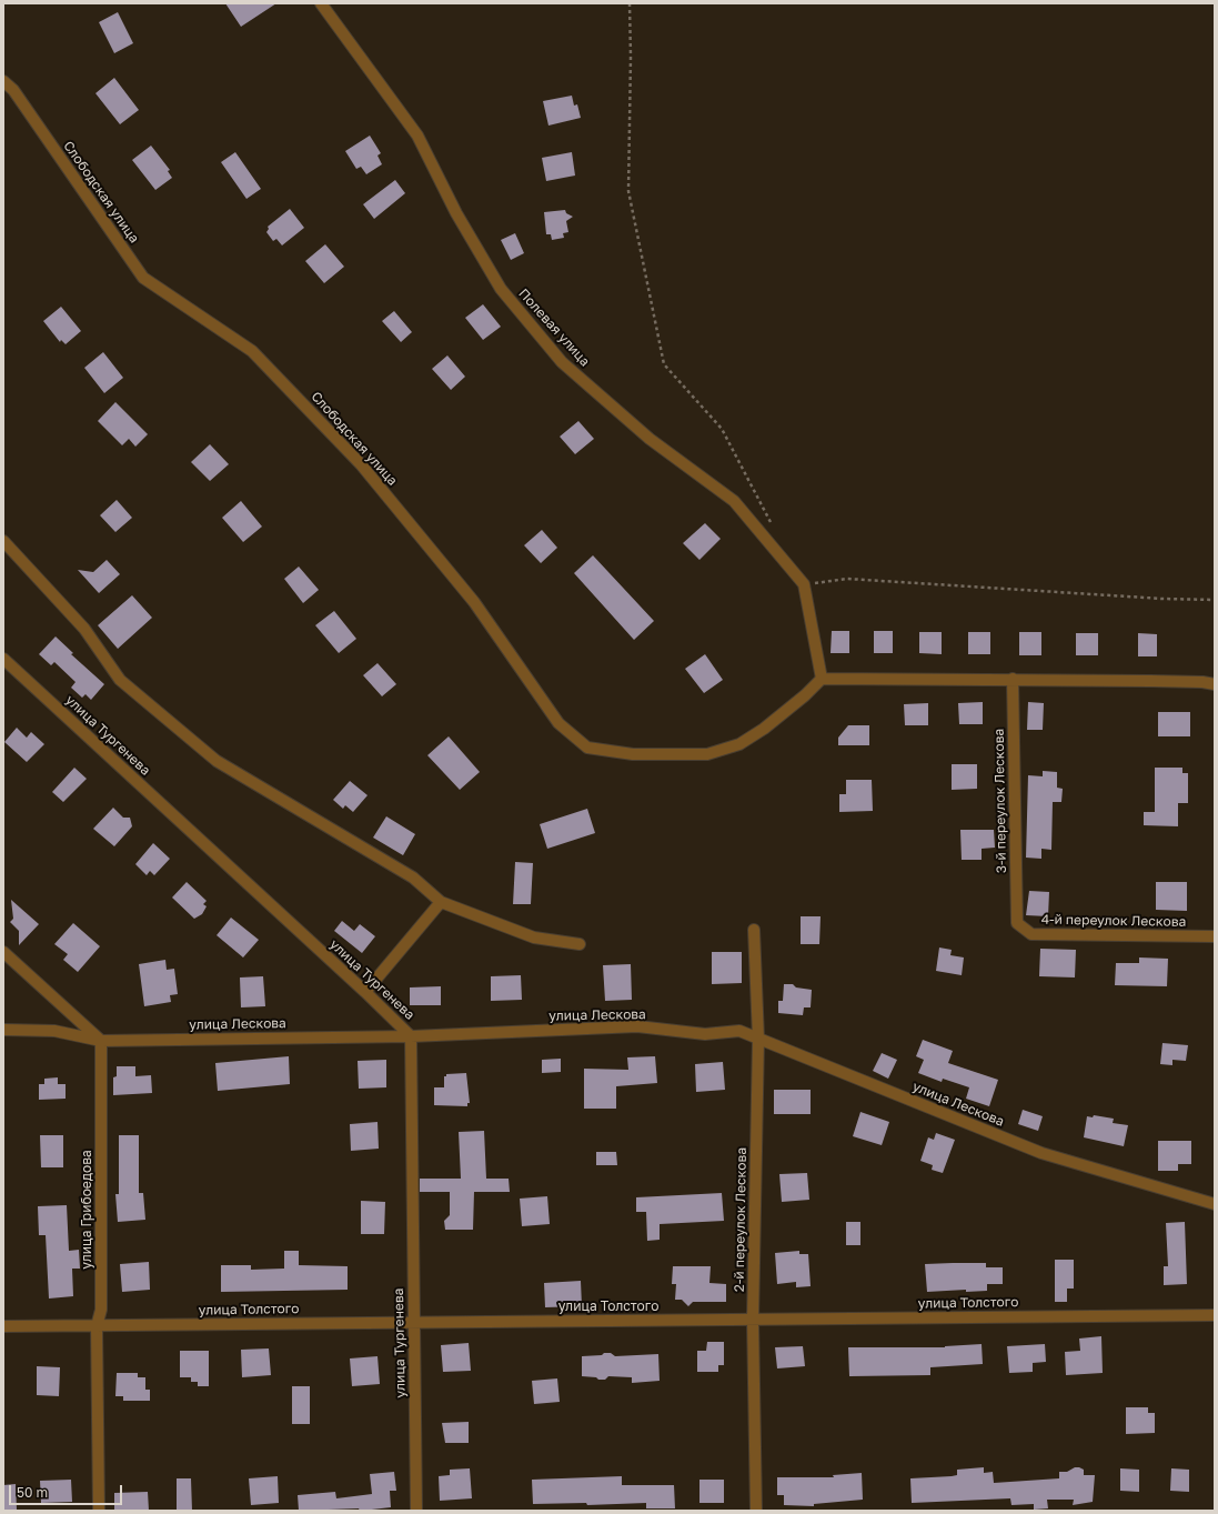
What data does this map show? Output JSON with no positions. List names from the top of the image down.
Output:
{
  "streets": {
    "street": [
      "Слободская улица",
      "Полевая улица",
      "улица Тургенева",
      "3-й переулок Лескова",
      "4-й переулок Лескова",
      "улица Лескова",
      "улица Грибоедова",
      "2-й переулок Лескова",
      "улица Толстого"
    ]
  },
  "crossings": [
    ["Слободская улица", "Полевая улица"],
    ["улица Тургенева", "улица Лескова"],
    ["улица Тургенева", "улица Толстого"],
    ["3-й переулок Лескова", "4-й переулок Лескова"],
    ["улица Лескова", "улица Грибоедова"],
    ["улица Лескова", "2-й переулок Лескова"],
    ["улица Грибоедова", "улица Толстого"],
    ["2-й переулок Лескова", "улица Толстого"]
  ],
  "scale_bar": "50 m"
}
